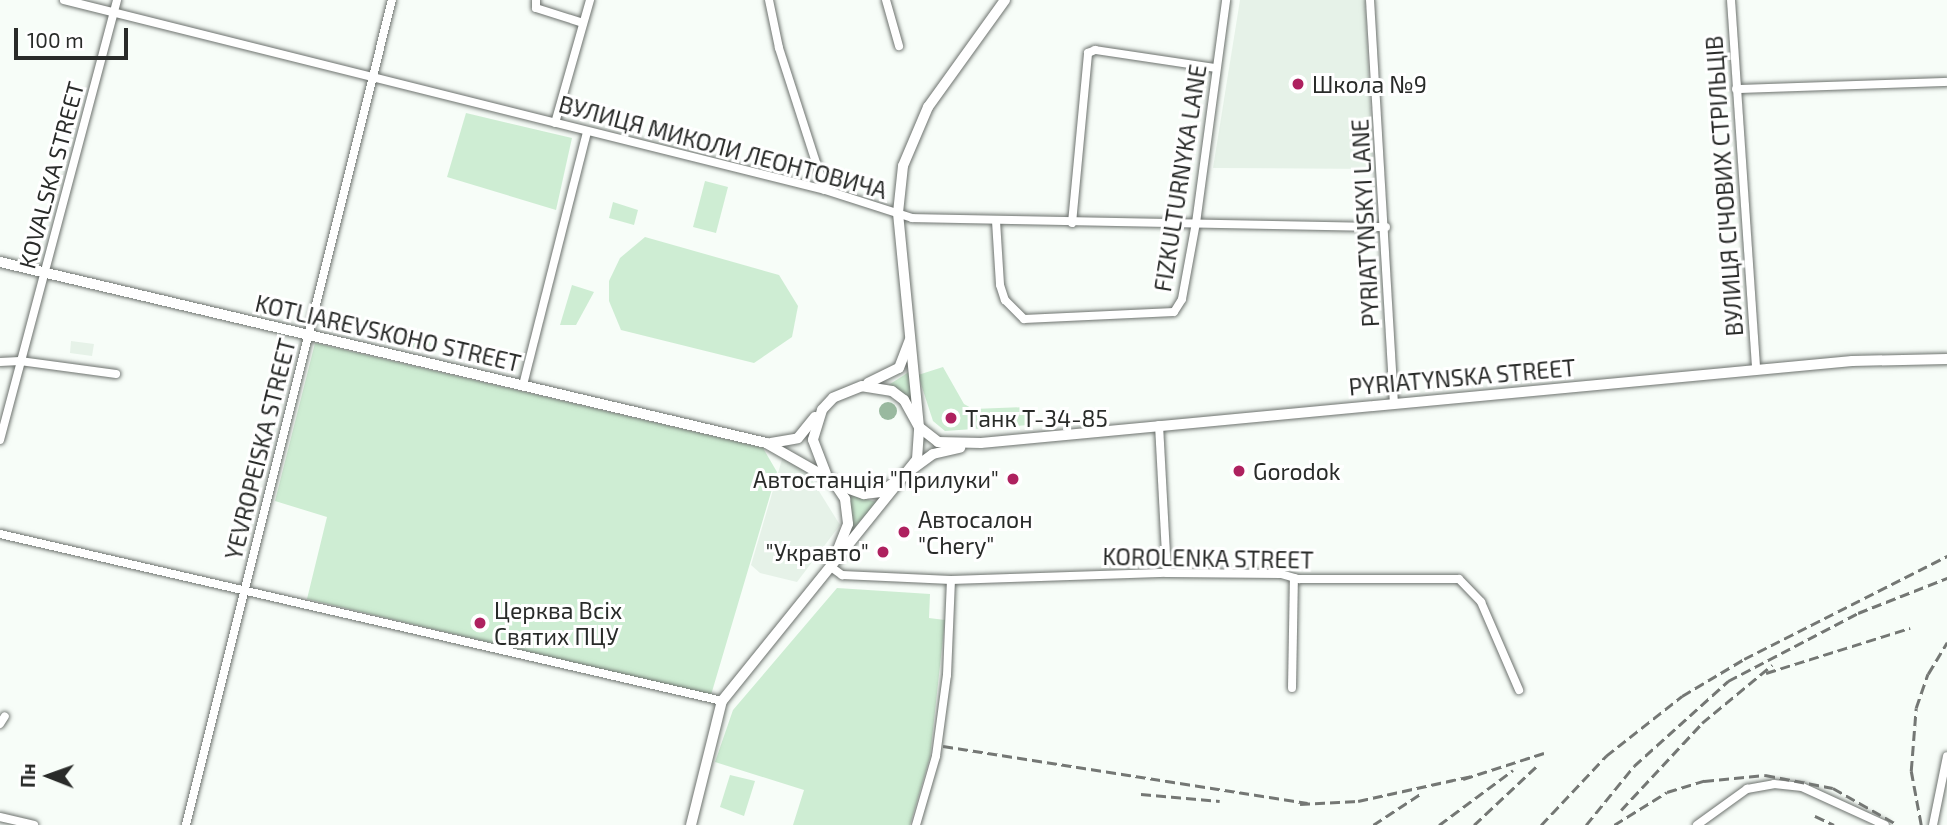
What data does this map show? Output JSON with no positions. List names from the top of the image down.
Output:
{
  "streets": {
    "main road": ["KOTLIAREVSKOHO STREET", "PYRIATYNSKA STREET"],
    "street": [
      "ВУЛИЦЯ МИКОЛИ ЛЕОНТОВИЧА",
      "KOVALSKA STREET",
      "FIZKULTURNYKA LANE",
      "ВУЛИЦЯ СІЧОВИХ СТРІЛЬЦІВ",
      "PYRIATYNSKYI LANE",
      "YEVROPEISKA STREET",
      "KOROLENKA STREET"
    ]
  },
  "crossings": [
    ["ВУЛИЦЯ МИКОЛИ ЛЕОНТОВИЧА", "KOVALSKA STREET"],
    ["ВУЛИЦЯ МИКОЛИ ЛЕОНТОВИЧА", "FIZKULTURNYKA LANE"],
    ["ВУЛИЦЯ МИКОЛИ ЛЕОНТОВИЧА", "PYRIATYNSKYI LANE"],
    ["ВУЛИЦЯ МИКОЛИ ЛЕОНТОВИЧА", "YEVROPEISKA STREET"],
    ["KOVALSKA STREET", "KOTLIAREVSKOHO STREET"],
    ["ВУЛИЦЯ СІЧОВИХ СТРІЛЬЦІВ", "PYRIATYNSKA STREET"],
    ["PYRIATYNSKYI LANE", "PYRIATYNSKA STREET"],
    ["KOTLIAREVSKOHO STREET", "YEVROPEISKA STREET"]
  ],
  "places": [
    "Школа №9",
    "Танк Т-34-85",
    "Gorodok",
    "Автостанція \"Прилуки\"",
    "Автосалон \"Chery\"",
    "\"Укравто\"",
    "Церква Всіх Святих ПЦУ"
  ],
  "scale_bar": "100 m",
  "north": "left"
}
